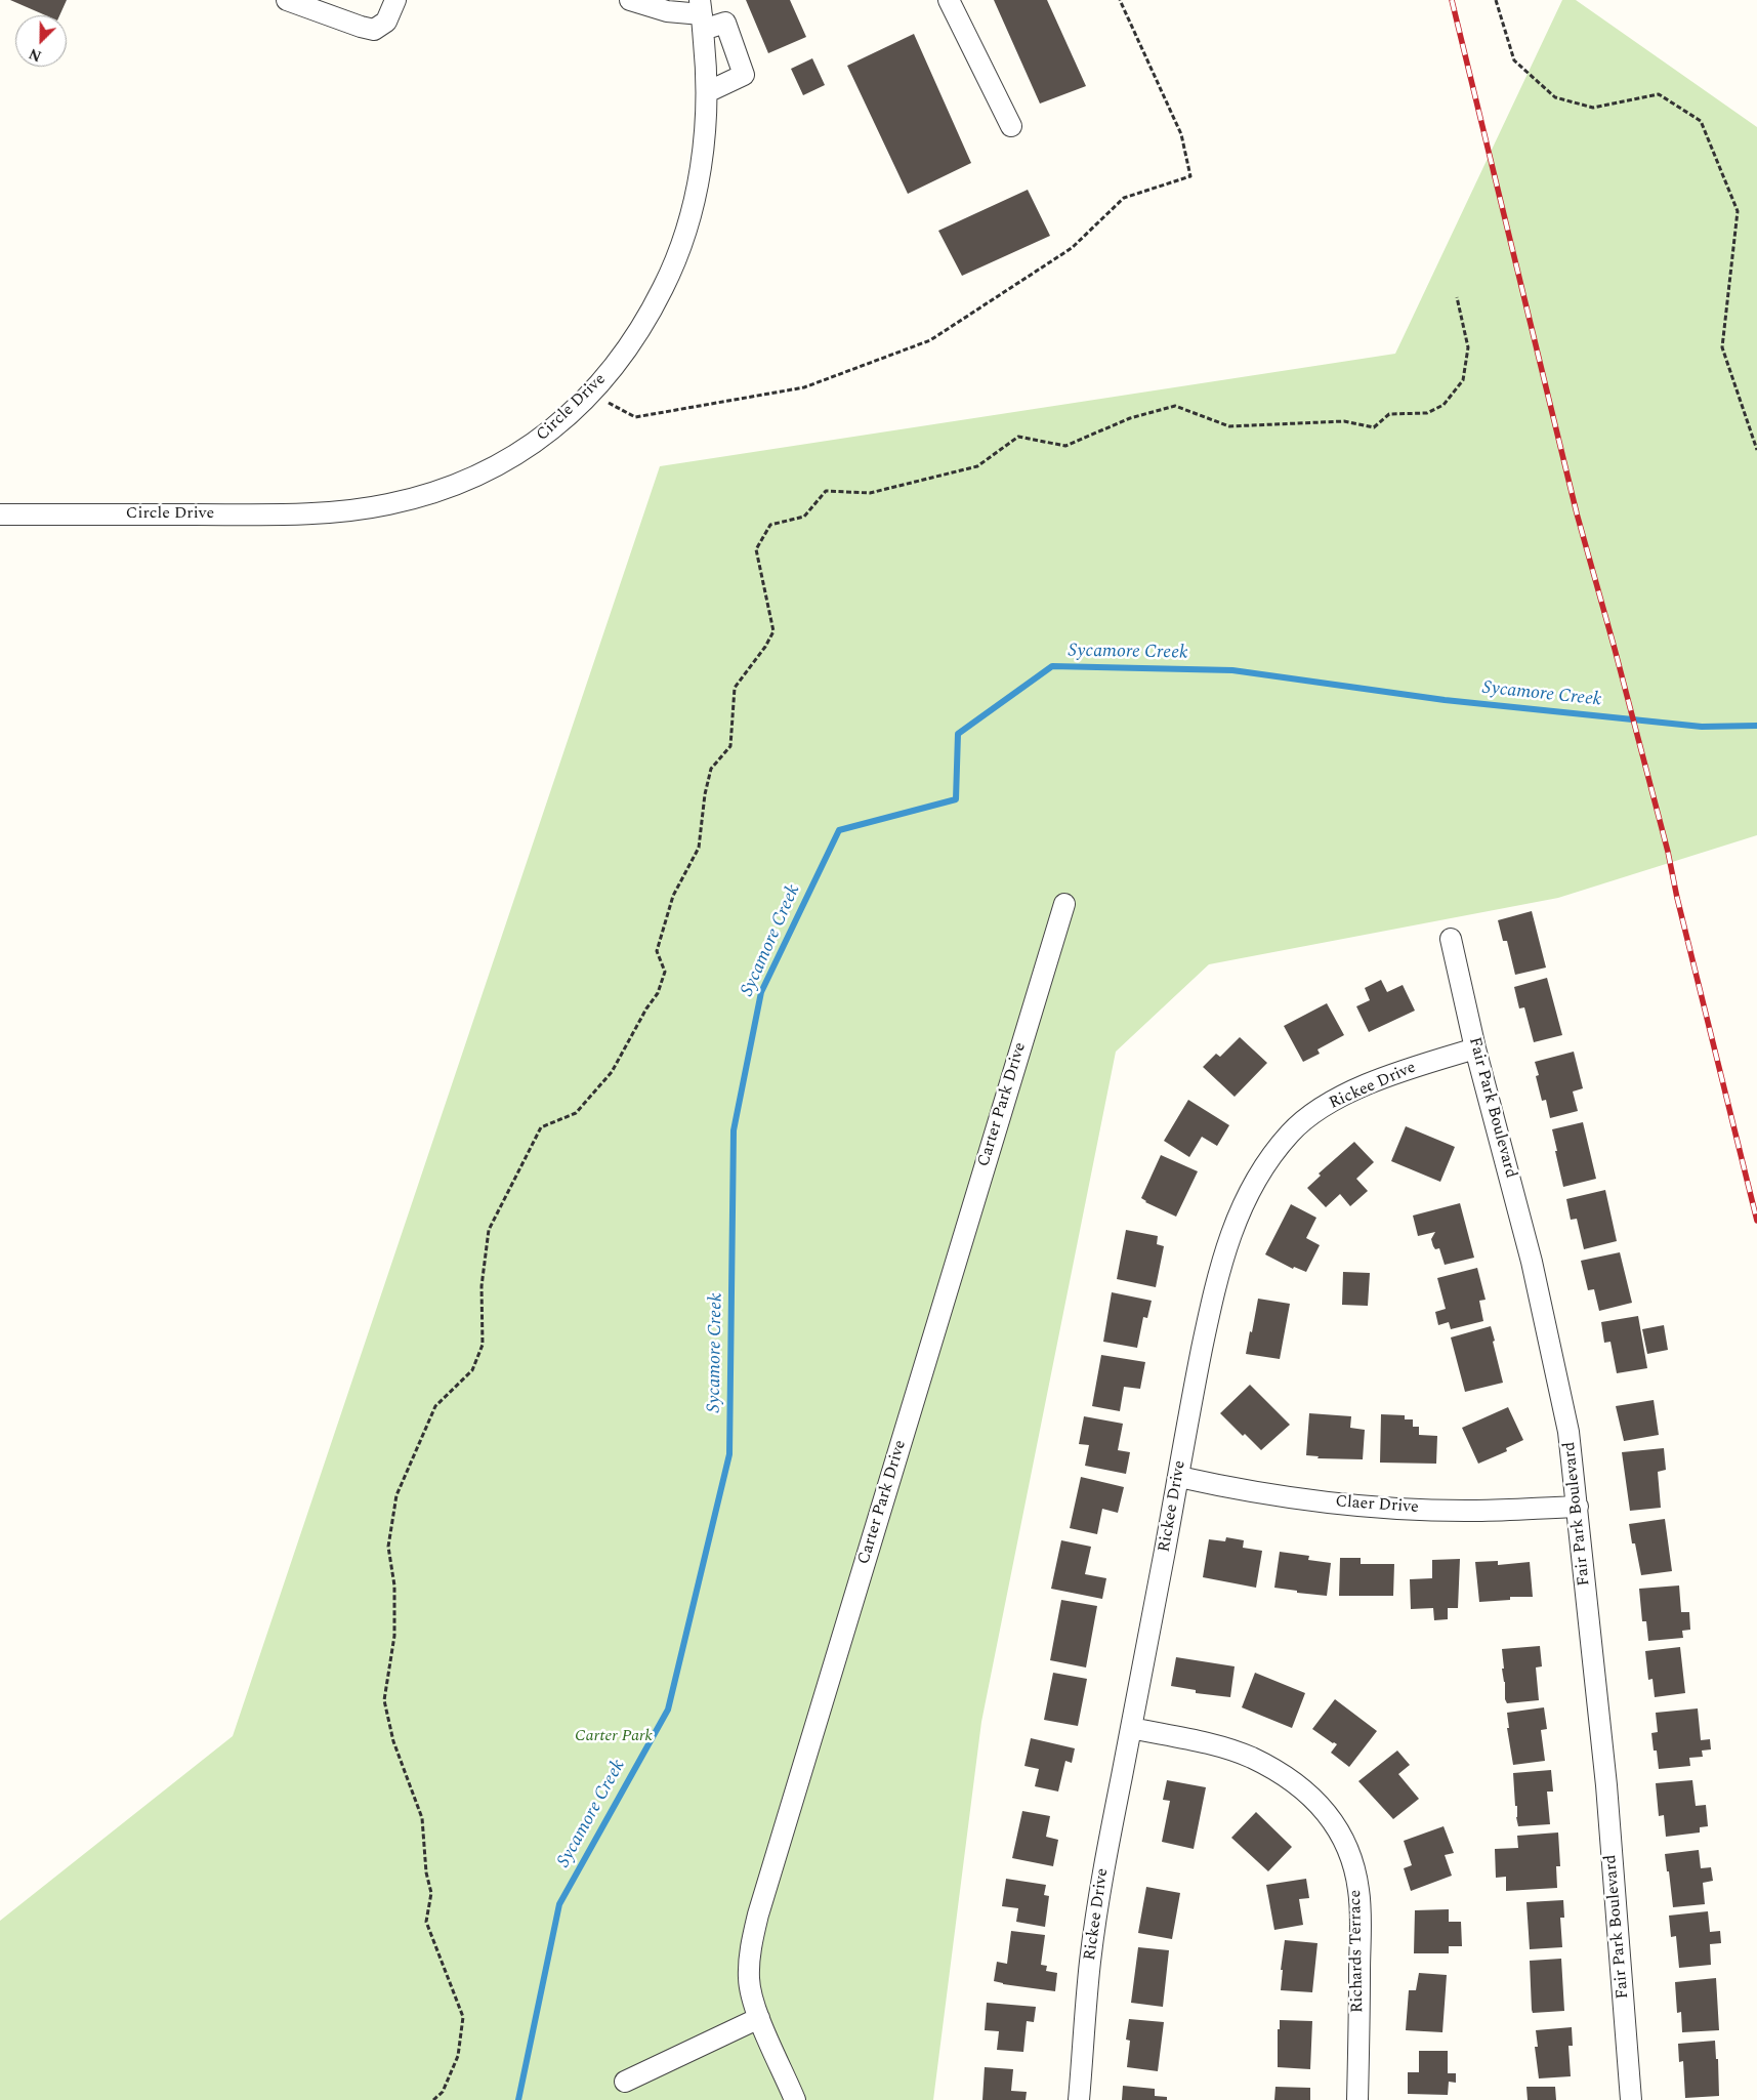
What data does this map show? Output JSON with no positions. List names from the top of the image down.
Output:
{
  "streets": {
    "street": [
      "Circle Drive",
      "Rickee Drive",
      "Carter Park Drive",
      "Fair Park Boulevard",
      "Claer Drive",
      "Richards Terrace"
    ]
  },
  "crossings": [
    ["Rickee Drive", "Fair Park Boulevard"],
    ["Rickee Drive", "Claer Drive"],
    ["Rickee Drive", "Richards Terrace"],
    ["Fair Park Boulevard", "Claer Drive"]
  ],
  "water": ["Sycamore Creek"],
  "parks": ["Carter Park"],
  "north": "bottom left"
}
